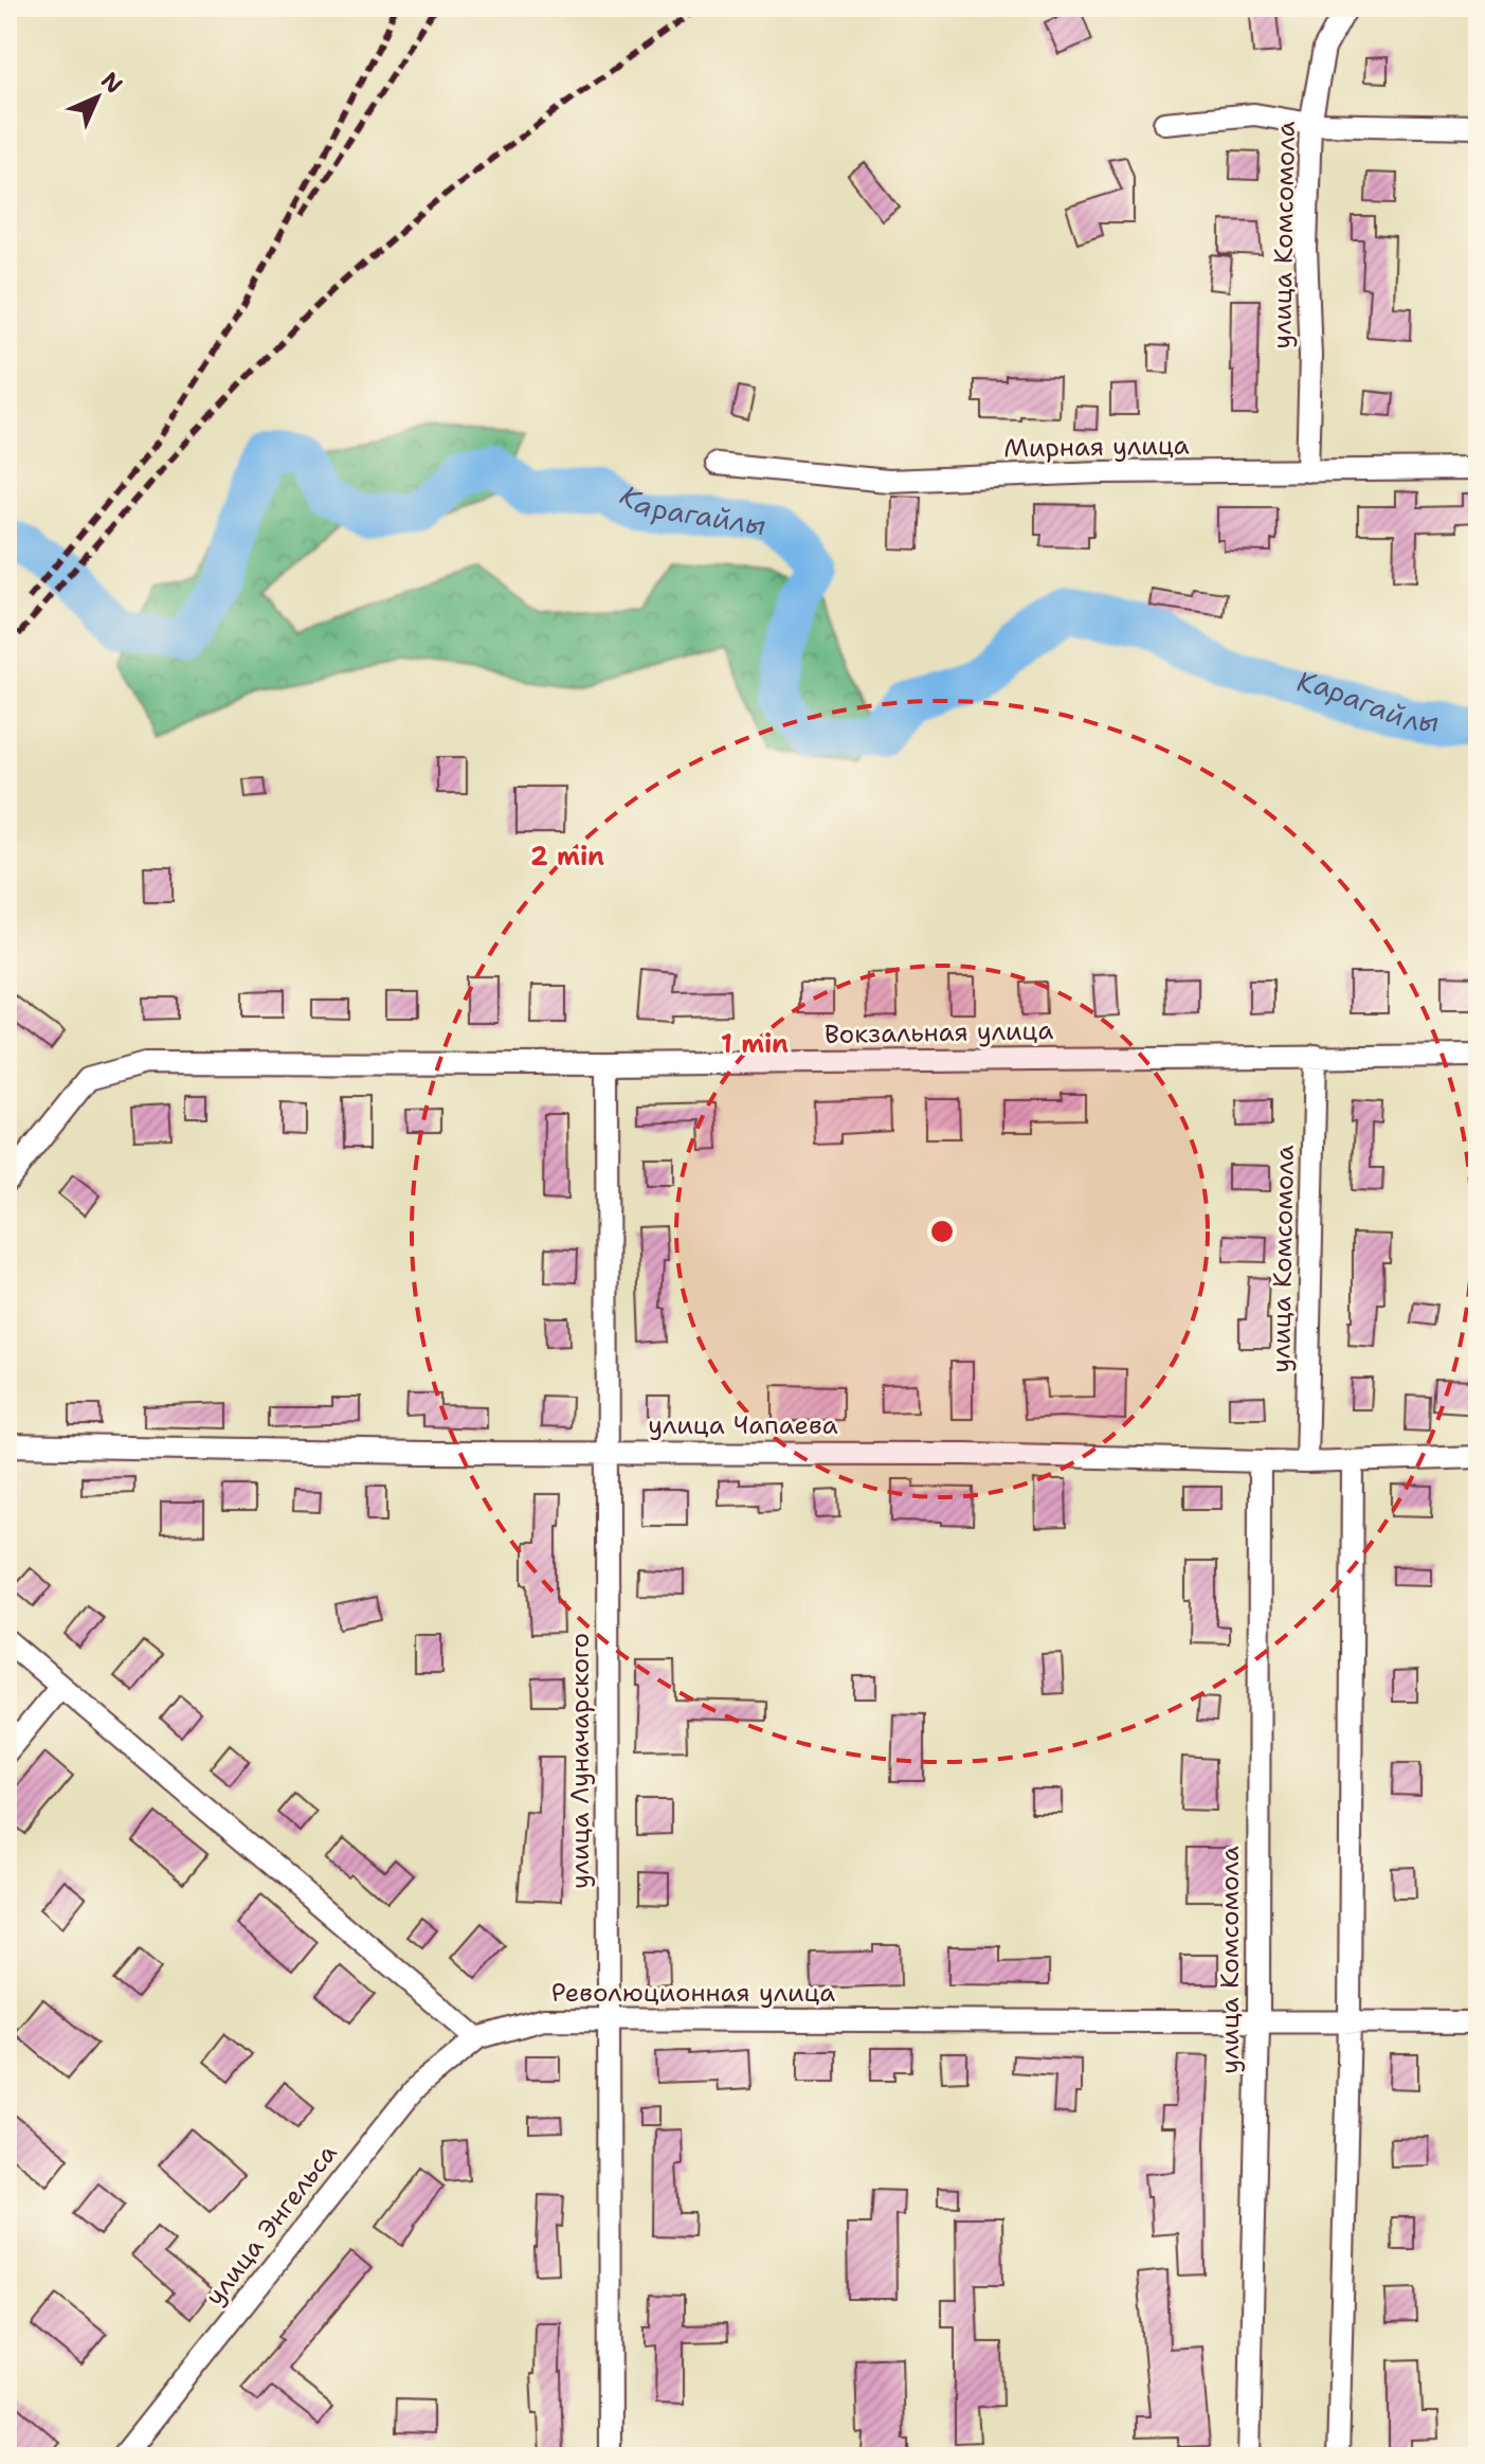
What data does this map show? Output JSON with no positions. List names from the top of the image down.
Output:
{
  "streets": {
    "street": [
      "улица Комсомола",
      "Мирная улица",
      "Вокзальная улица",
      "улица Чапаева",
      "улица Луначарского",
      "Революционная улица",
      "улица Энгельса"
    ]
  },
  "crossings": [
    ["улица Комсомола", "Мирная улица"],
    ["улица Комсомола", "Вокзальная улица"],
    ["улица Комсомола", "улица Чапаева"],
    ["улица Комсомола", "Революционная улица"],
    ["Вокзальная улица", "улица Луначарского"],
    ["улица Чапаева", "улица Луначарского"],
    ["улица Луначарского", "Революционная улица"],
    ["Революционная улица", "улица Энгельса"]
  ],
  "water": ["Карагайлы"],
  "north": "top right",
  "rings": ["2 min", "1 min"]
}
